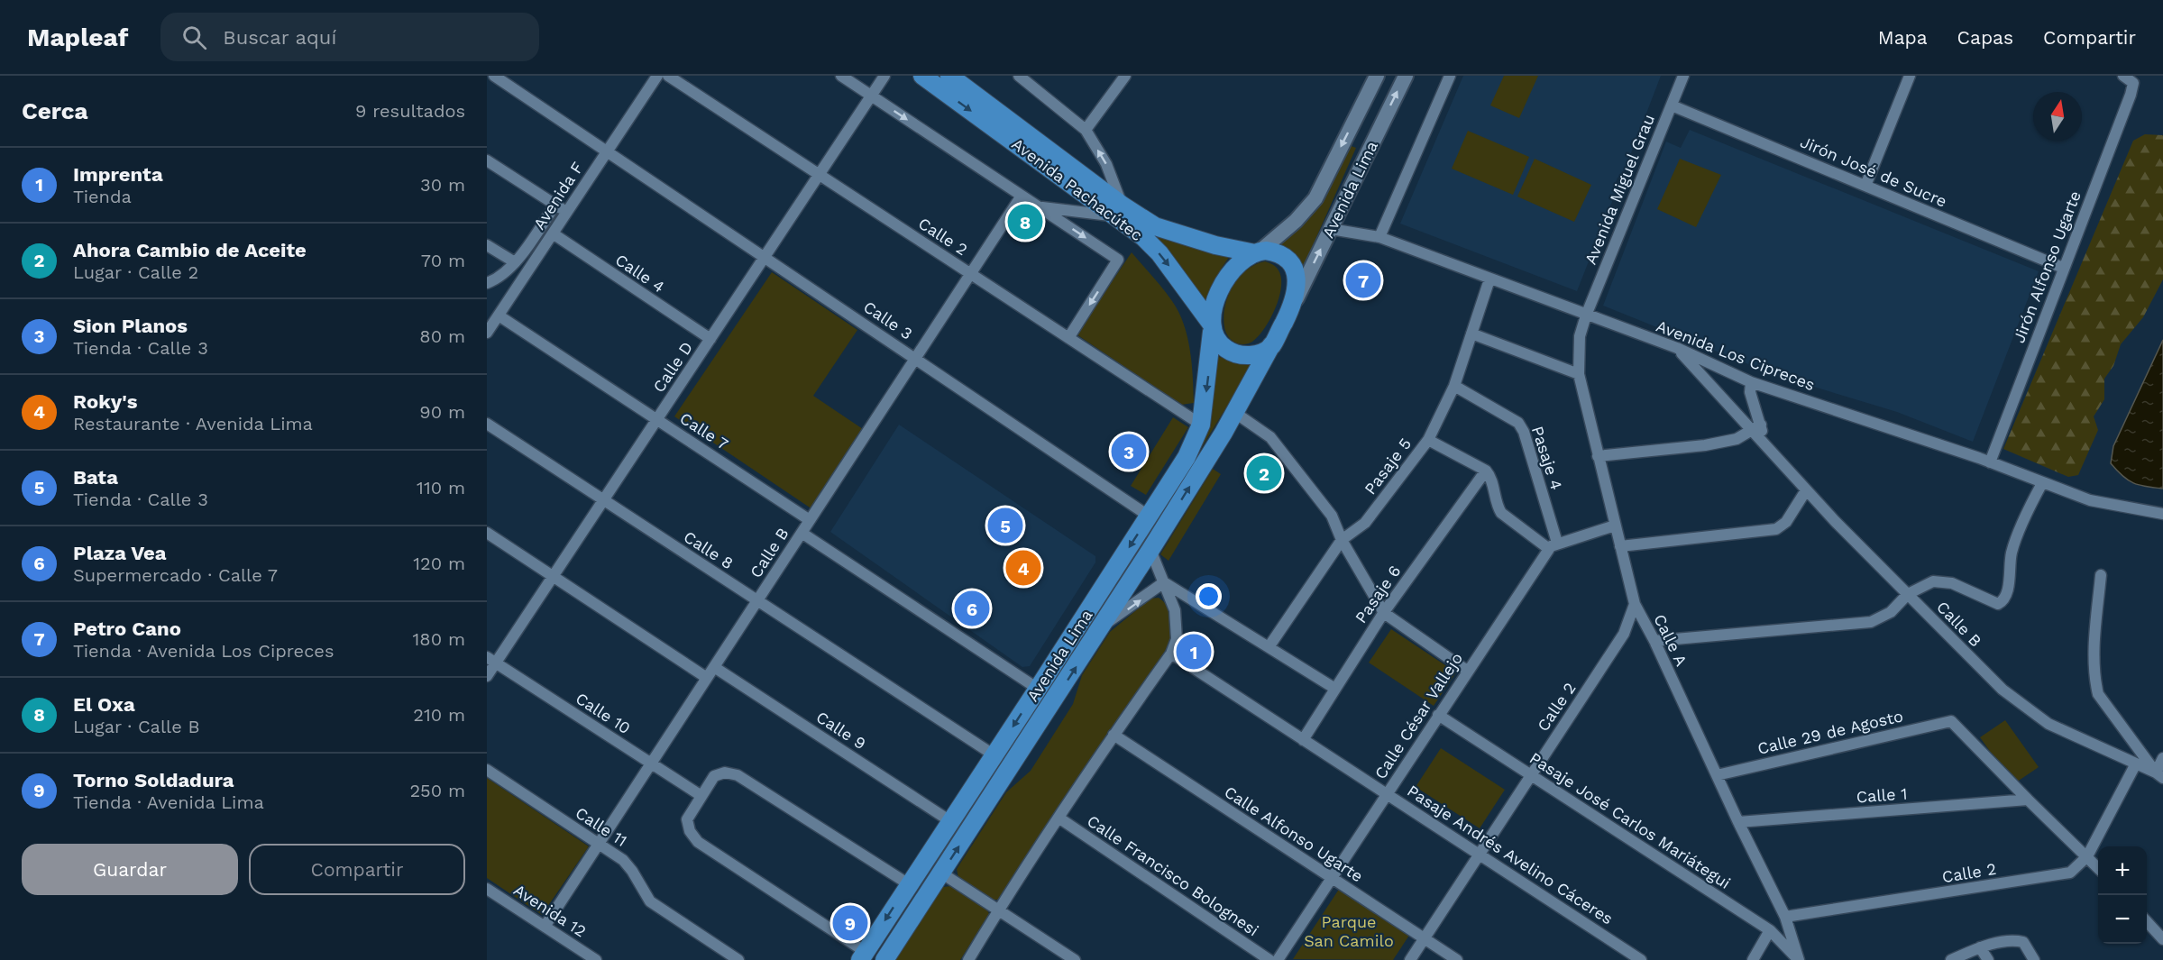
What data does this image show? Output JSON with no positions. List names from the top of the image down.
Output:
{
  "streets": {
    "main road": ["Avenida Pachacútec", "Avenida Lima"],
    "street": [
      "Jirón José de Sucre",
      "Avenida Miguel Grau",
      "Avenida F",
      "Calle 2",
      "Jirón Alfonso Ugarte",
      "Calle 4",
      "Calle 3",
      "Avenida Los Cipreces",
      "Calle D",
      "Calle 7",
      "Pasaje 4",
      "Pasaje 5",
      "Calle 8",
      "Calle B",
      "Pasaje 6",
      "Calle A",
      "Calle 10",
      "Calle César Vallejo",
      "Calle 9",
      "Calle 29 de Agosto",
      "Calle 1",
      "Pasaje José Carlos Mariátegui",
      "Calle 11",
      "Calle Alfonso Ugarte",
      "Pasaje Andrés Avelino Cáceres",
      "Calle Francisco Bolognesi",
      "Avenida 12"
    ]
  },
  "crossings": [
    ["Jirón José de Sucre", "Avenida Miguel Grau"],
    ["Jirón José de Sucre", "Jirón Alfonso Ugarte"],
    ["Avenida Pachacútec", "Avenida Lima"],
    ["Avenida Pachacútec", "Calle 2"],
    ["Avenida Pachacútec", "Calle D"],
    ["Avenida Pachacútec", "Calle B"],
    ["Avenida Lima", "Calle 2"],
    ["Avenida Lima", "Calle 3"],
    ["Avenida Lima", "Avenida Los Cipreces"],
    ["Avenida Lima", "Calle 8"],
    ["Avenida Lima", "Calle 9"],
    ["Avenida Miguel Grau", "Avenida Los Cipreces"],
    ["Avenida Miguel Grau", "Calle A"],
    ["Avenida F", "Calle 4"],
    ["Avenida F", "Calle 3"],
    ["Avenida F", "Calle 7"],
    ["Calle 2", "Calle D"],
    ["Calle 2", "Calle B"],
    ["Calle 2", "Calle A"],
    ["Calle 2", "Pasaje José Carlos Mariátegui"],
    ["Calle 2", "Calle Alfonso Ugarte"],
    ["Calle 2", "Pasaje Andrés Avelino Cáceres"],
    ["Jirón Alfonso Ugarte", "Avenida Los Cipreces"],
    ["Calle 4", "Calle D"],
    ["Calle 3", "Calle D"],
    ["Calle 3", "Calle B"],
    ["Avenida Los Cipreces", "Pasaje 5"],
    ["Avenida Los Cipreces", "Calle B"],
    ["Avenida Los Cipreces", "Calle A"],
    ["Calle D", "Calle 7"],
    ["Calle D", "Calle 8"],
    ["Calle D", "Calle 10"],
    ["Calle 7", "Calle B"],
    ["Pasaje 4", "Pasaje 5"],
    ["Pasaje 4", "Calle César Vallejo"],
    ["Calle 8", "Calle B"],
    ["Calle B", "Calle 10"],
    ["Calle B", "Calle 9"],
    ["Calle B", "Calle 11"],
    ["Calle B", "Avenida 12"],
    ["Pasaje 6", "Pasaje Andrés Avelino Cáceres"],
    ["Calle A", "Calle 29 de Agosto"],
    ["Calle A", "Calle 1"],
    ["Calle A", "Pasaje José Carlos Mariátegui"],
    ["Calle César Vallejo", "Pasaje José Carlos Mariátegui"],
    ["Calle César Vallejo", "Calle Alfonso Ugarte"],
    ["Calle César Vallejo", "Pasaje Andrés Avelino Cáceres"],
    ["Calle 29 de Agosto", "Calle 1"]
  ],
  "parks": ["Parque San Camilo"],
  "north": "top",
  "page": {
    "header": "Mapleaf",
    "search": "Buscar aquí",
    "nav": ["Mapa", "Capas", "Compartir"],
    "heading": ["Cerca", "9 resultados"],
    "list": [
      {
        "mark": "1",
        "name": "Imprenta",
        "note": "Tienda",
        "value": "30 m"
      },
      {
        "mark": "2",
        "name": "Ahora Cambio de Aceite",
        "note": "Lugar · Calle 2",
        "value": "70 m"
      },
      {
        "mark": "3",
        "name": "Sion Planos",
        "note": "Tienda · Calle 3",
        "value": "80 m"
      },
      {
        "mark": "4",
        "name": "Roky's",
        "note": "Restaurante · Avenida Lima",
        "value": "90 m"
      },
      {
        "mark": "5",
        "name": "Bata",
        "note": "Tienda · Calle 3",
        "value": "110 m"
      },
      {
        "mark": "6",
        "name": "Plaza Vea",
        "note": "Supermercado · Calle 7",
        "value": "120 m"
      },
      {
        "mark": "7",
        "name": "Petro Cano",
        "note": "Tienda · Avenida Los Cipreces",
        "value": "180 m"
      },
      {
        "mark": "8",
        "name": "El Oxa",
        "note": "Lugar · Calle B",
        "value": "210 m"
      },
      {
        "mark": "9",
        "name": "Torno Soldadura",
        "note": "Tienda · Avenida Lima",
        "value": "250 m"
      }
    ],
    "pins": [
      "8",
      "7",
      "3",
      "2",
      "5",
      "4",
      "6",
      "1",
      "9"
    ],
    "buttons": ["Guardar", "Compartir"],
    "map_buttons": ["+", "−"]
  }
}
